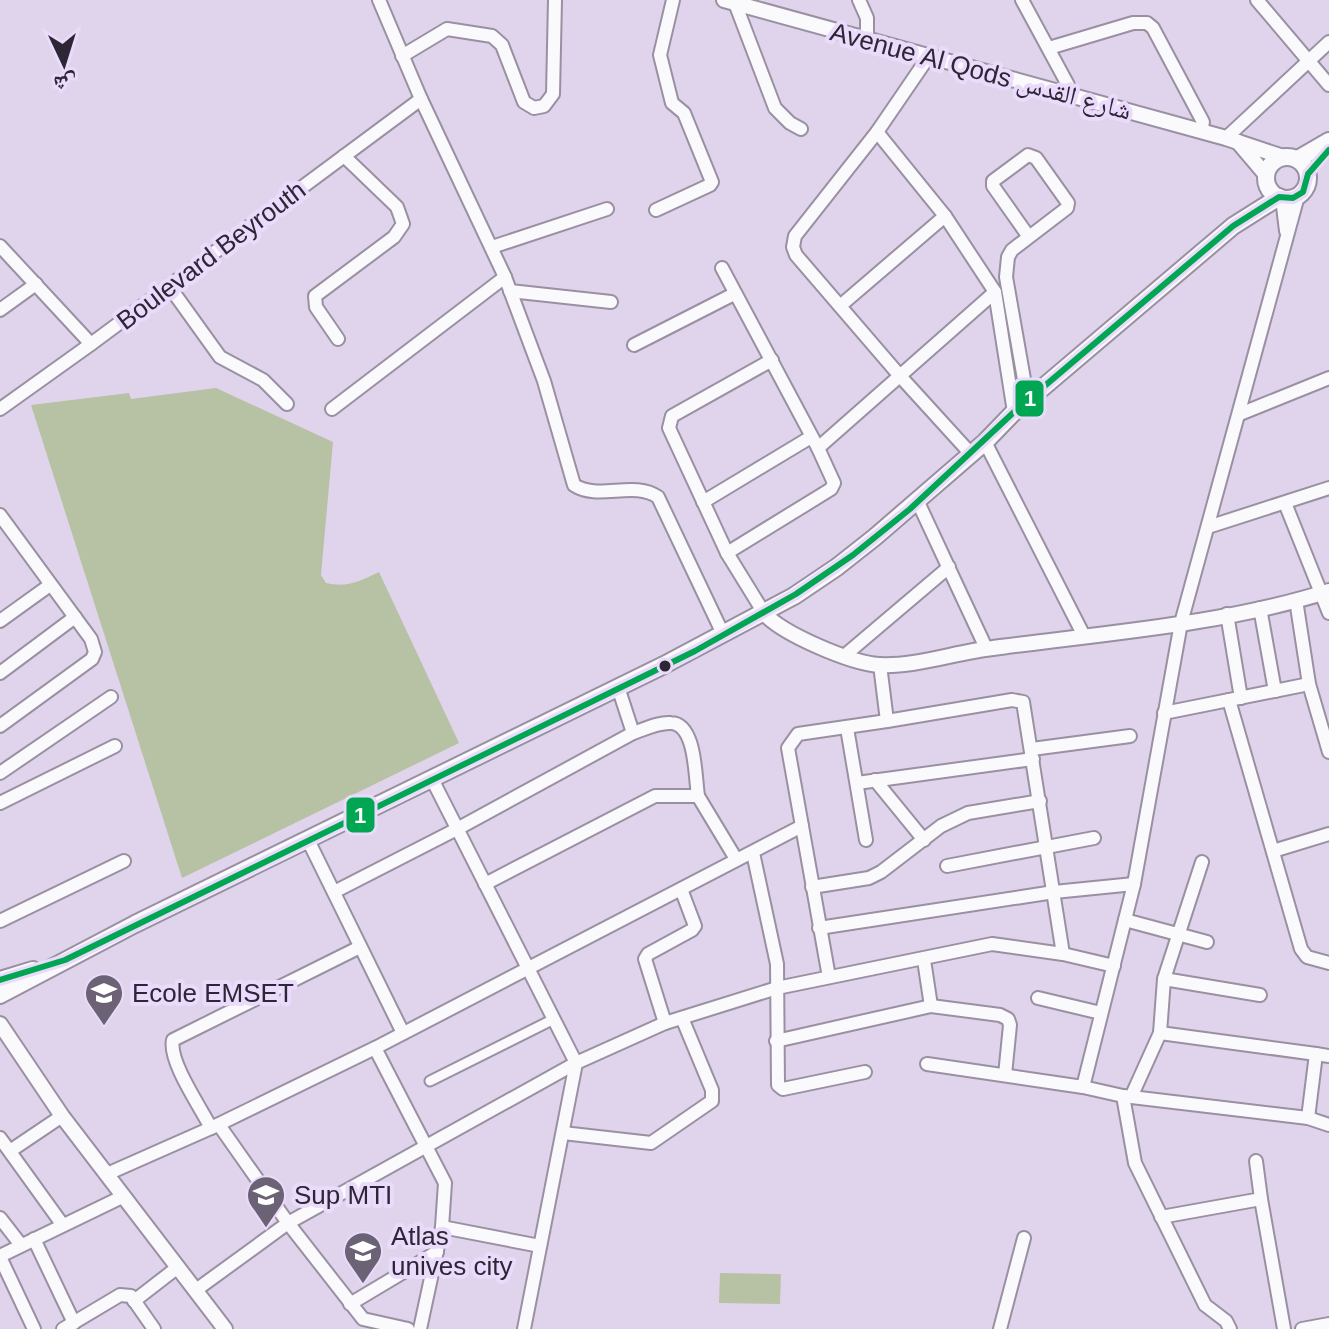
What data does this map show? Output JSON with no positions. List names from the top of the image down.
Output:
{
  "streets": {
    "street": ["Avenue Al Qods شارع القدس", "Boulevard Beyrouth"]
  },
  "places": {
    "school or university": ["Ecole EMSET", "Sup MTI", "Atlas unives city"]
  },
  "lines": ["transit line 1"],
  "north": "bottom"
}
